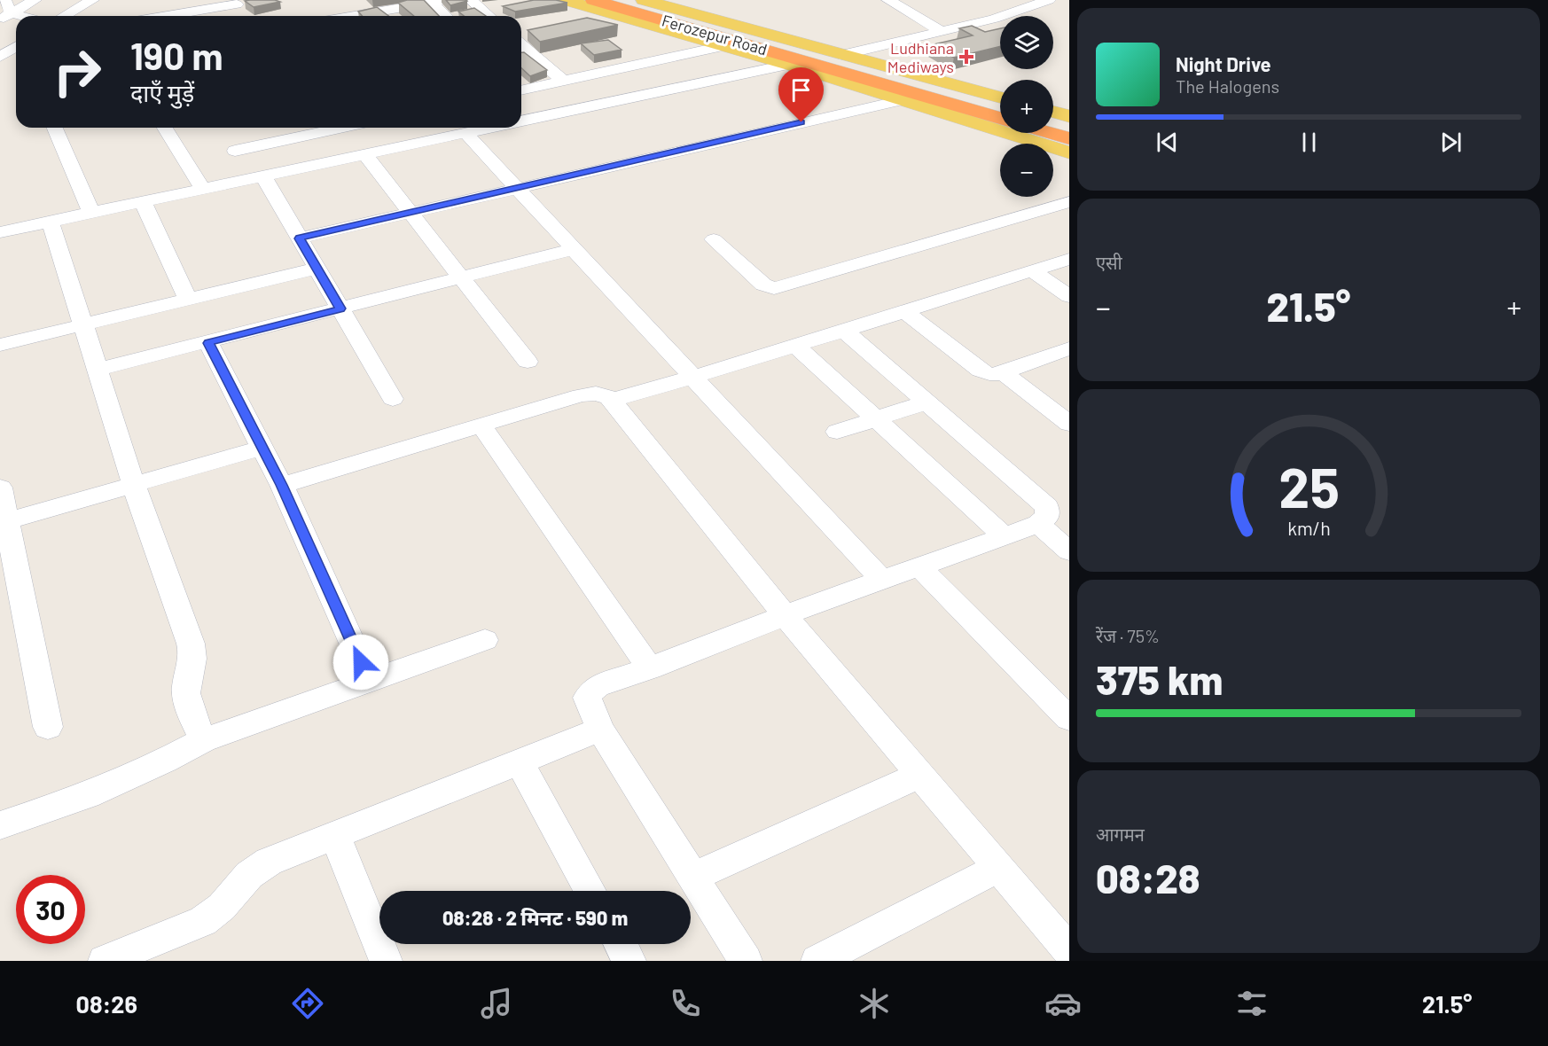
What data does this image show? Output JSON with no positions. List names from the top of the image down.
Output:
{
  "streets": {
    "highway": ["Ferozepur Road"]
  },
  "places": {
    "health": ["Ludhiana Mediways"]
  },
  "page": {
    "map_buttons": ["+", "−"],
    "turn": ["190 m", "दाएँ मुड़ें"],
    "song": ["Night Drive", "The Halogens"],
    "tile": [
      "एसी",
      ["रेंज · 75%", "375 km"],
      ["आगमन", "08:28"]
    ],
    "heat": ["−", "21.5°", "+"],
    "limit": "30",
    "trip": "08:28 · 2 मिनट · 590 m",
    "tabs": ["08:26", "21.5°"],
    "gauge": ["25", "km/h"]
  }
}
